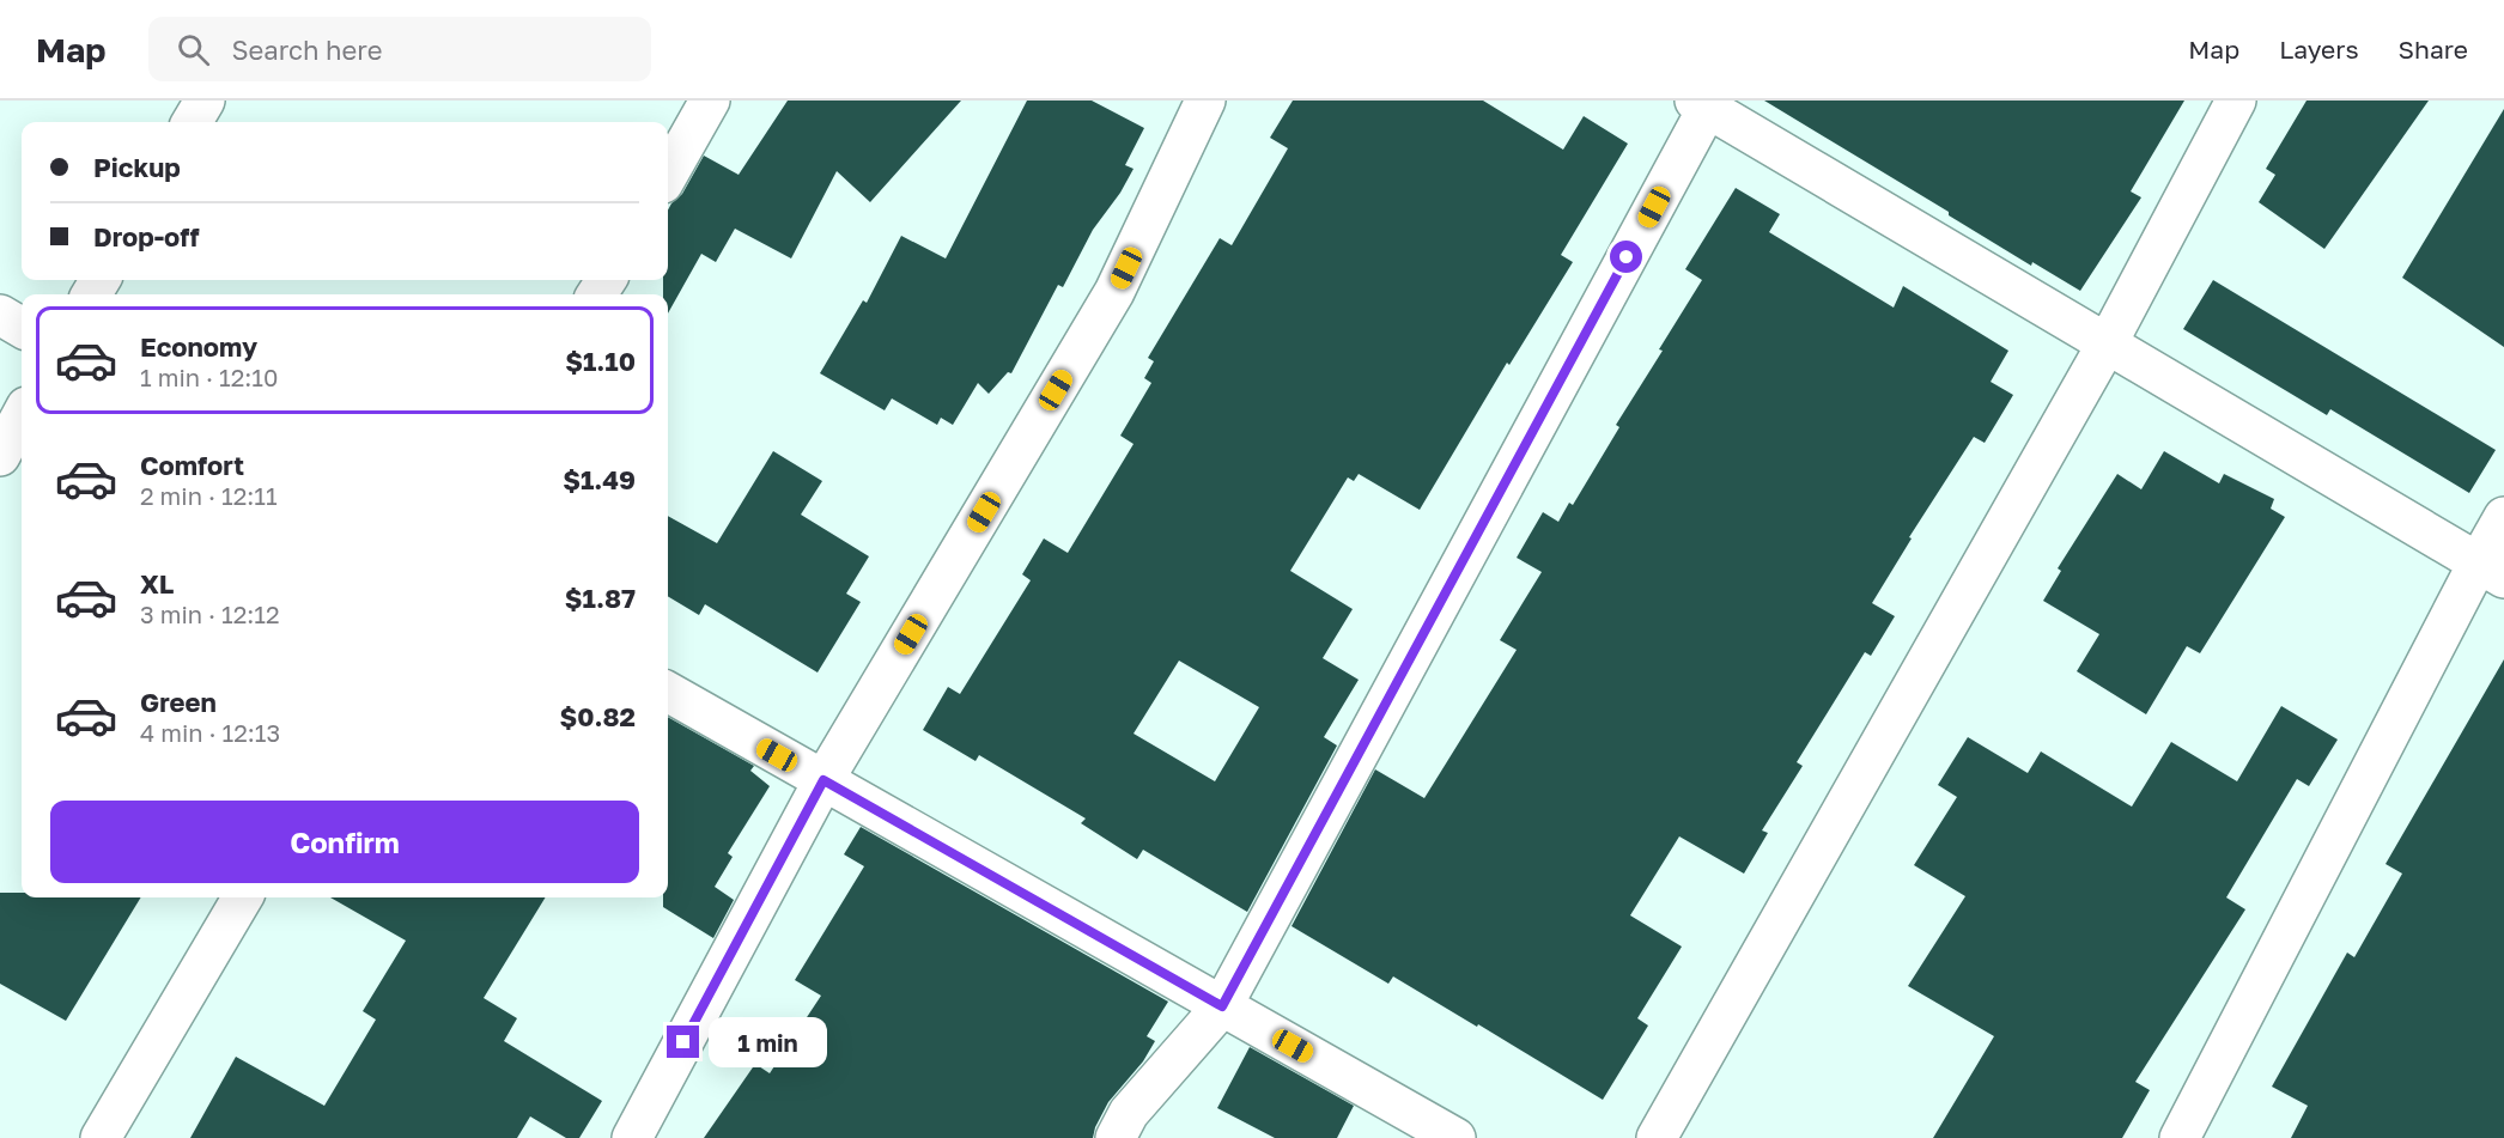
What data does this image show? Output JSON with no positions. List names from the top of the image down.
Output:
{
  "page": {
    "header": "Map",
    "search": "Search here",
    "nav": ["Map", "Layers", "Share"],
    "banner": ["Pickup", "Drop-off"],
    "list": [
      {
        "name": "Economy",
        "note": "1 min · 12:10",
        "value": "$1.10"
      },
      {
        "name": "Comfort",
        "note": "2 min · 12:11",
        "value": "$1.49"
      },
      {
        "name": "XL",
        "note": "3 min · 12:12",
        "value": "$1.87"
      },
      {
        "name": "Green",
        "note": "4 min · 12:13",
        "value": "$0.82"
      }
    ],
    "buttons": "Confirm",
    "bubble": "1 min"
  }
}
